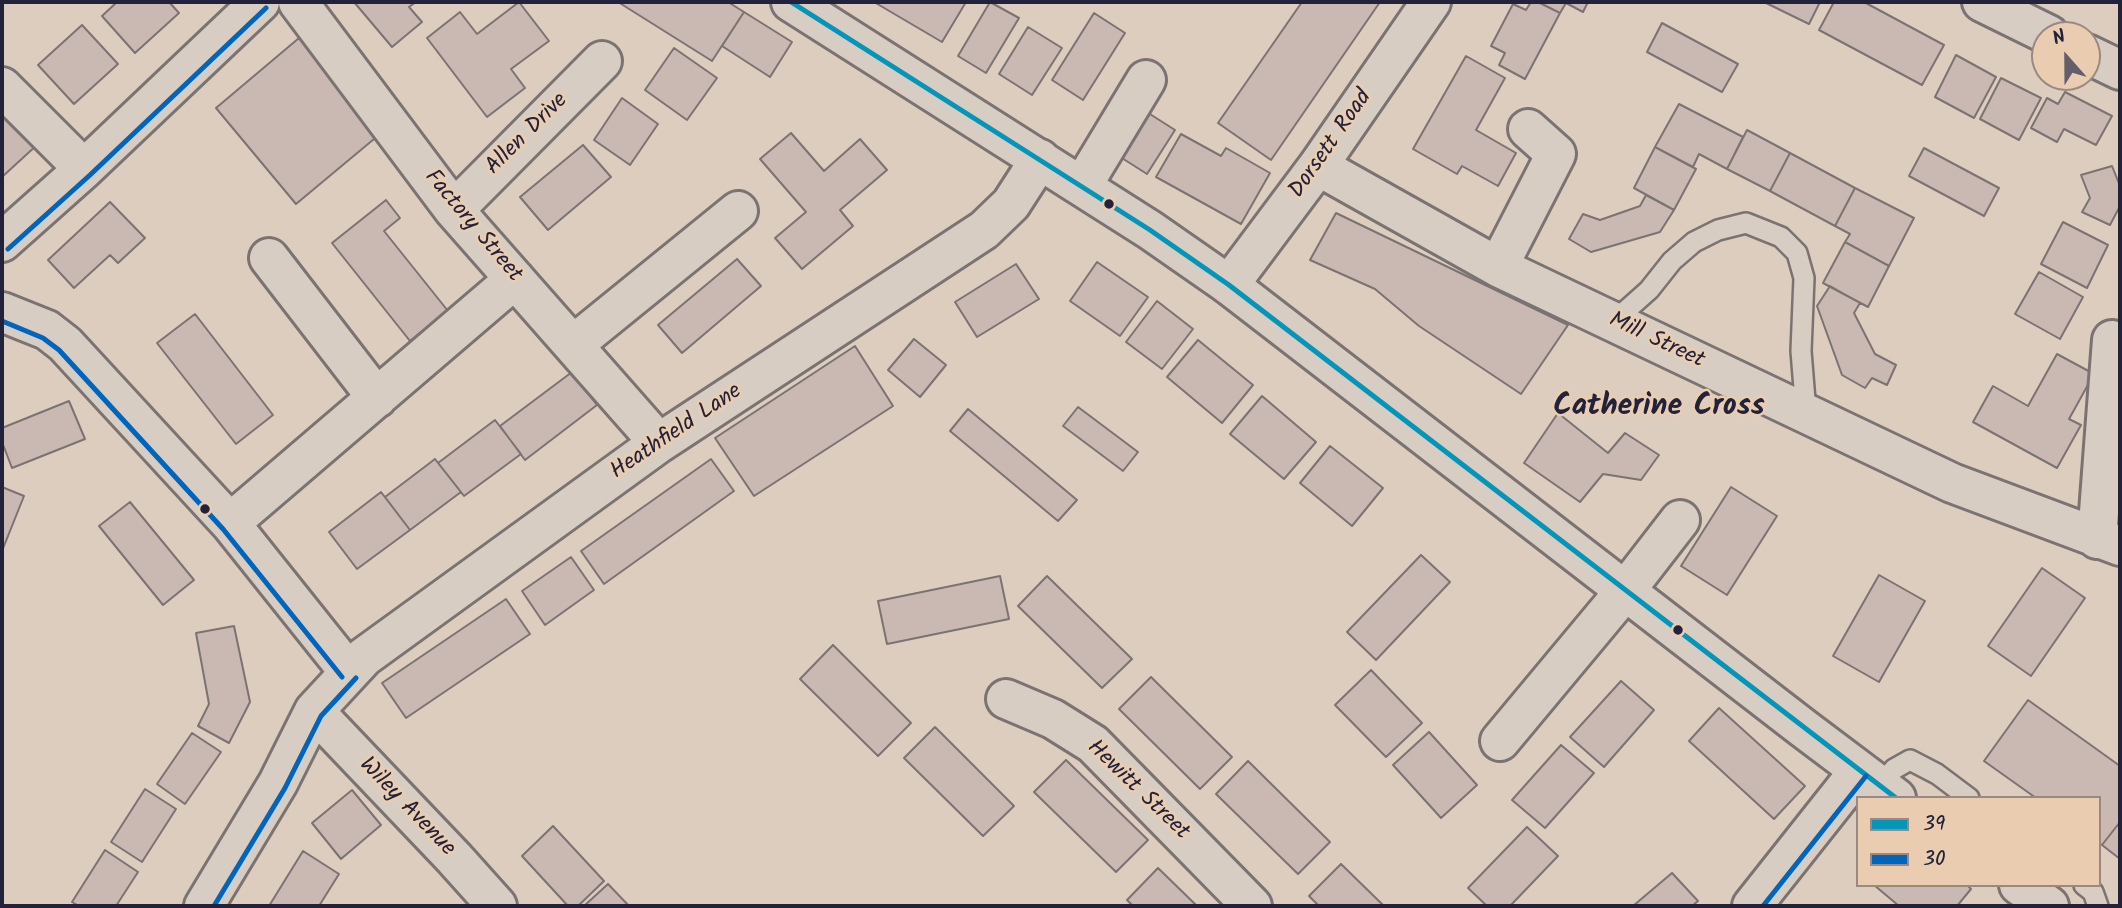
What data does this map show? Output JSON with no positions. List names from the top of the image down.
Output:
{
  "streets": {
    "street": [
      "Allen Drive",
      "Dorsett Road",
      "Factory Street",
      "Mill Street",
      "Heathfield Lane",
      "Hewitt Street",
      "Wiley Avenue"
    ]
  },
  "crossings": [
    ["Allen Drive", "Factory Street"],
    ["Dorsett Road", "Mill Street"],
    ["Factory Street", "Heathfield Lane"],
    ["Heathfield Lane", "Wiley Avenue"]
  ],
  "districts": ["Catherine Cross"],
  "lines": ["transit line 39", "transit line 30"],
  "legend": ["39", "30"],
  "north": "top"
}
